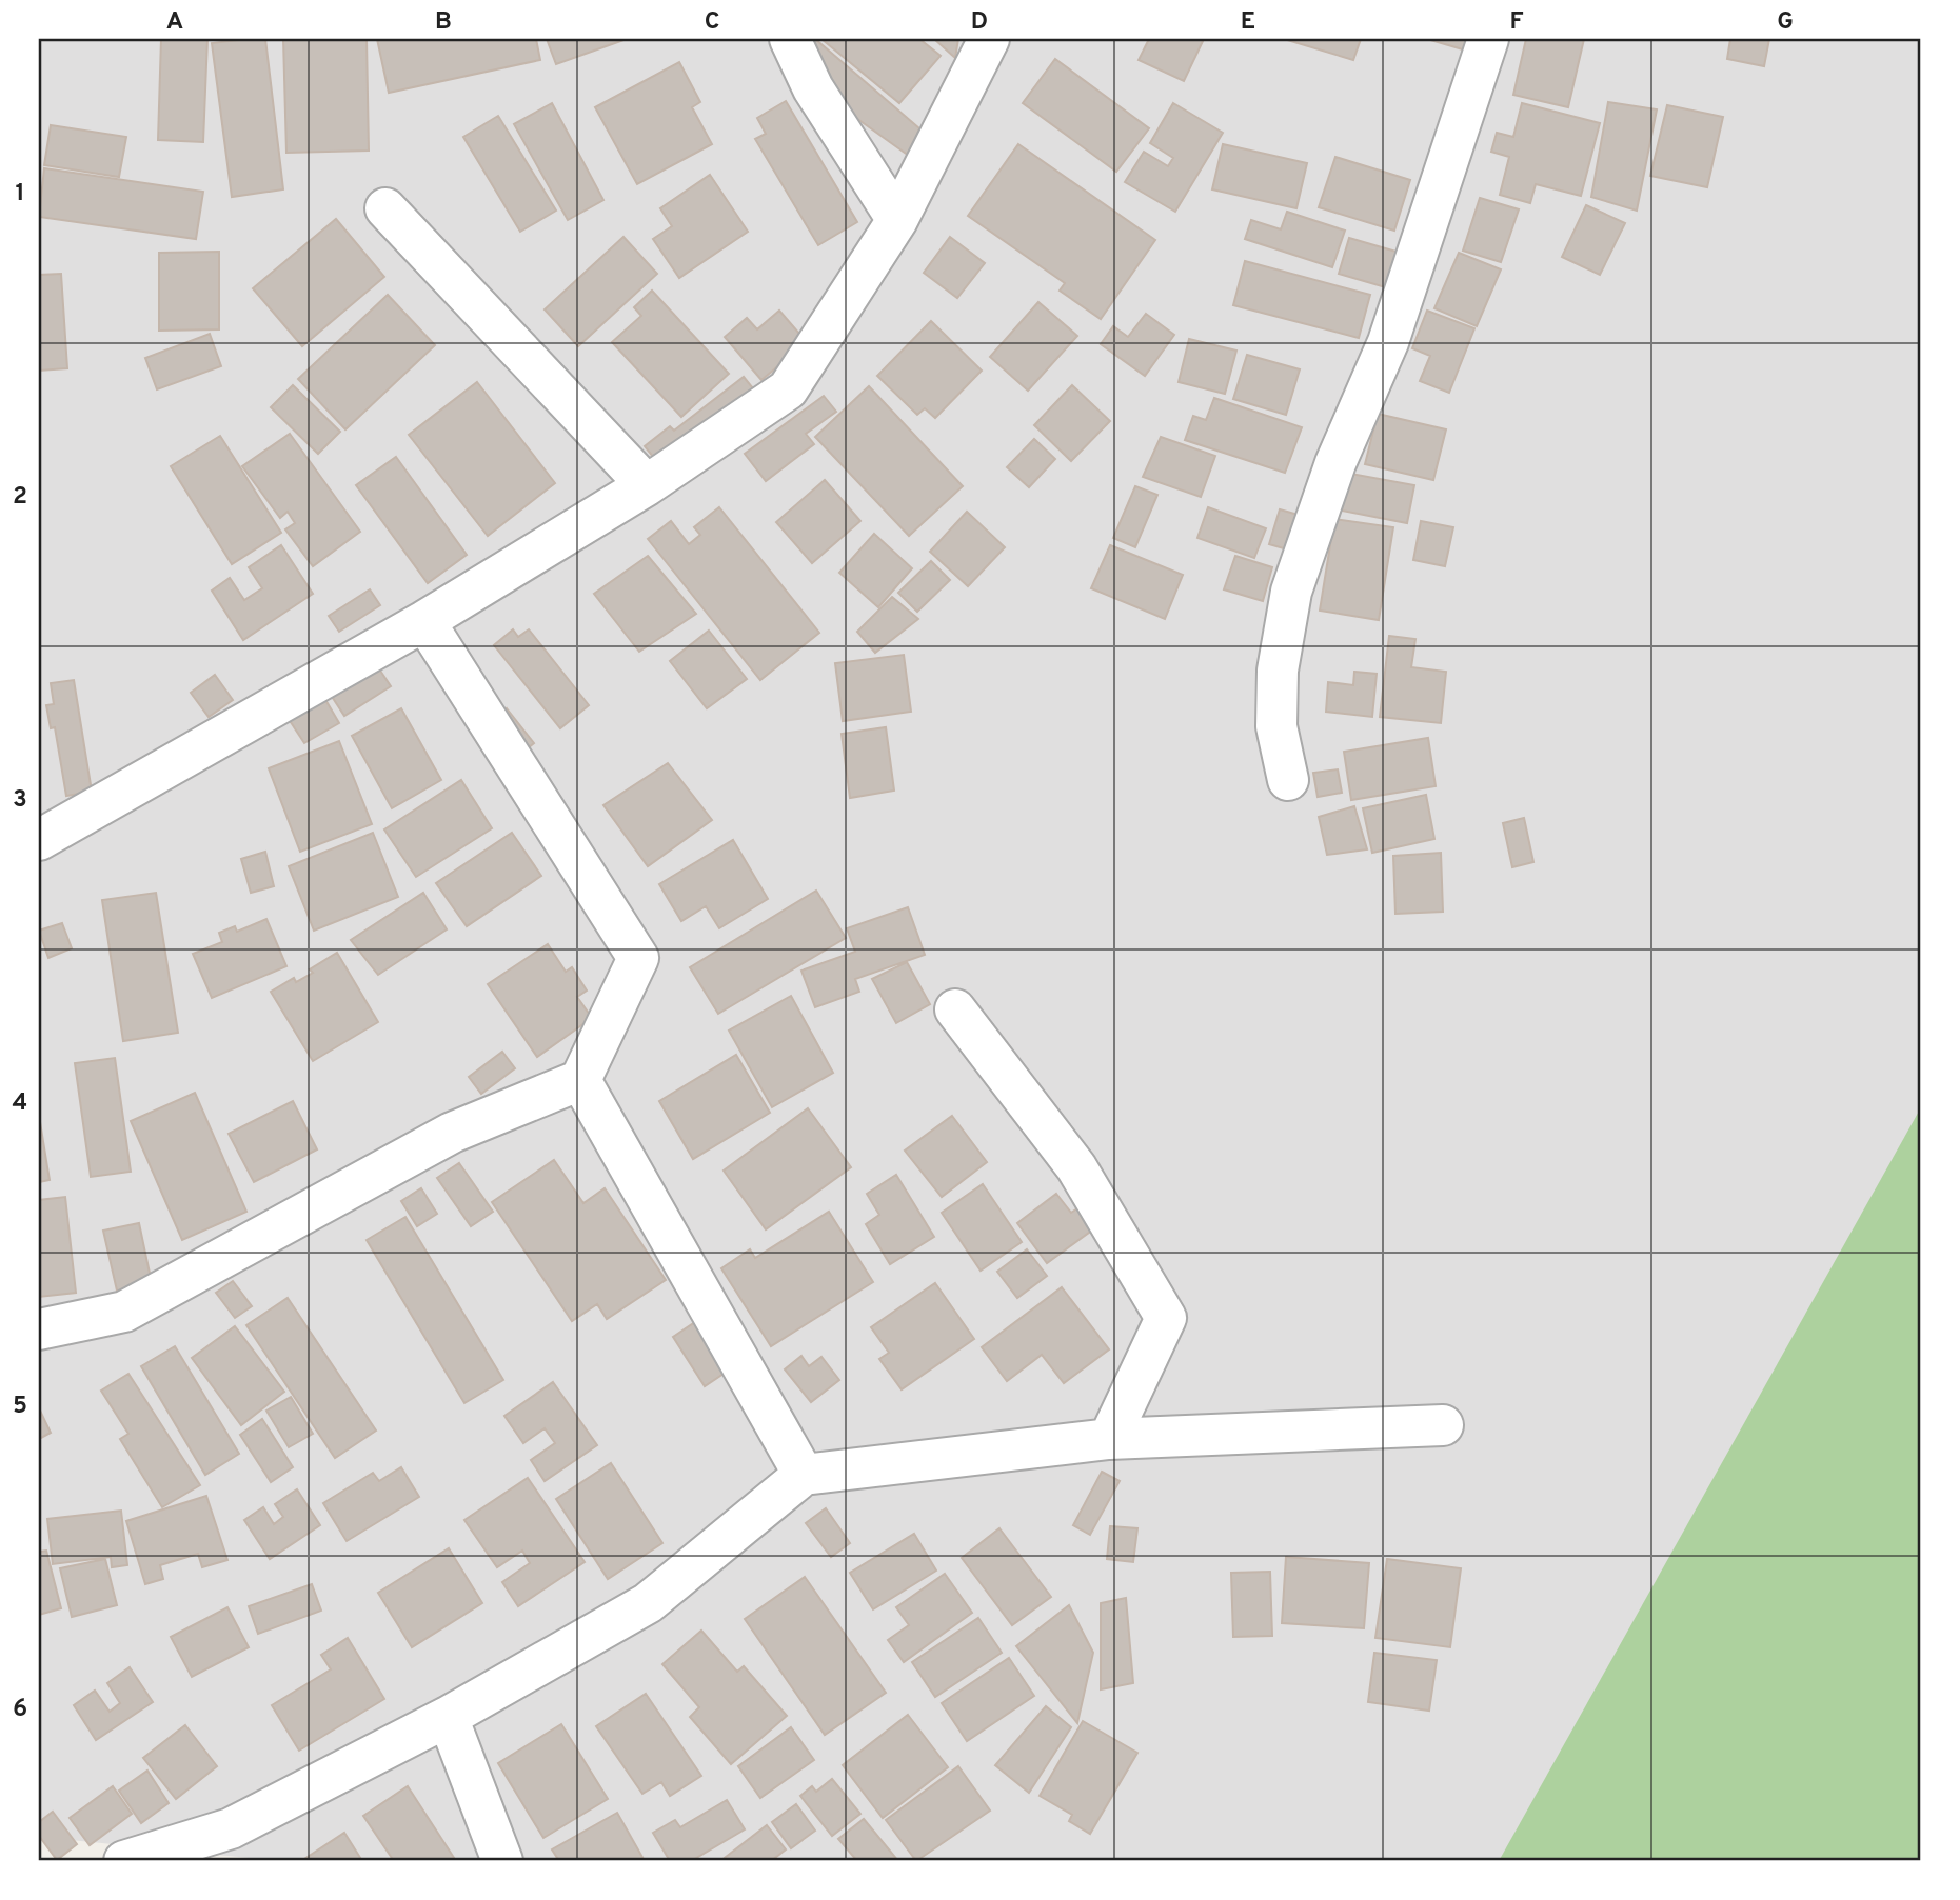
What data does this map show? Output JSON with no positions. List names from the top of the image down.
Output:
{
  "grid": {
    "columns": [
      "A",
      "B",
      "C",
      "D",
      "E",
      "F",
      "G"
    ],
    "rows": [
      "1",
      "2",
      "3",
      "4",
      "5",
      "6"
    ]
  }
}
